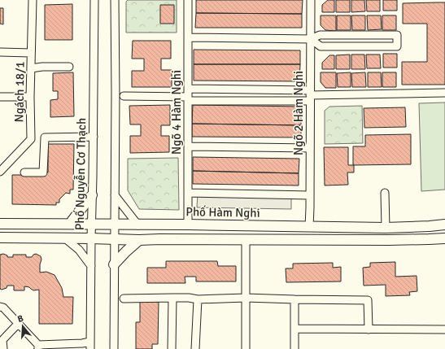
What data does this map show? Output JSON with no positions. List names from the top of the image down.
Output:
{
  "streets": {
    "main road": ["Phố Hàm Nghi"],
    "street": [
      "Ngách 18/1",
      "Ngõ 4 Hàm Nghi",
      "Ngõ 2 Hàm Nghi",
      "Phố Nguyễn Cơ Thạch"
    ]
  },
  "crossings": [
    ["Ngõ 4 Hàm Nghi", "Phố Hàm Nghi"],
    ["Ngõ 2 Hàm Nghi", "Phố Hàm Nghi"],
    ["Phố Nguyễn Cơ Thạch", "Phố Hàm Nghi"]
  ],
  "north": "top"
}
